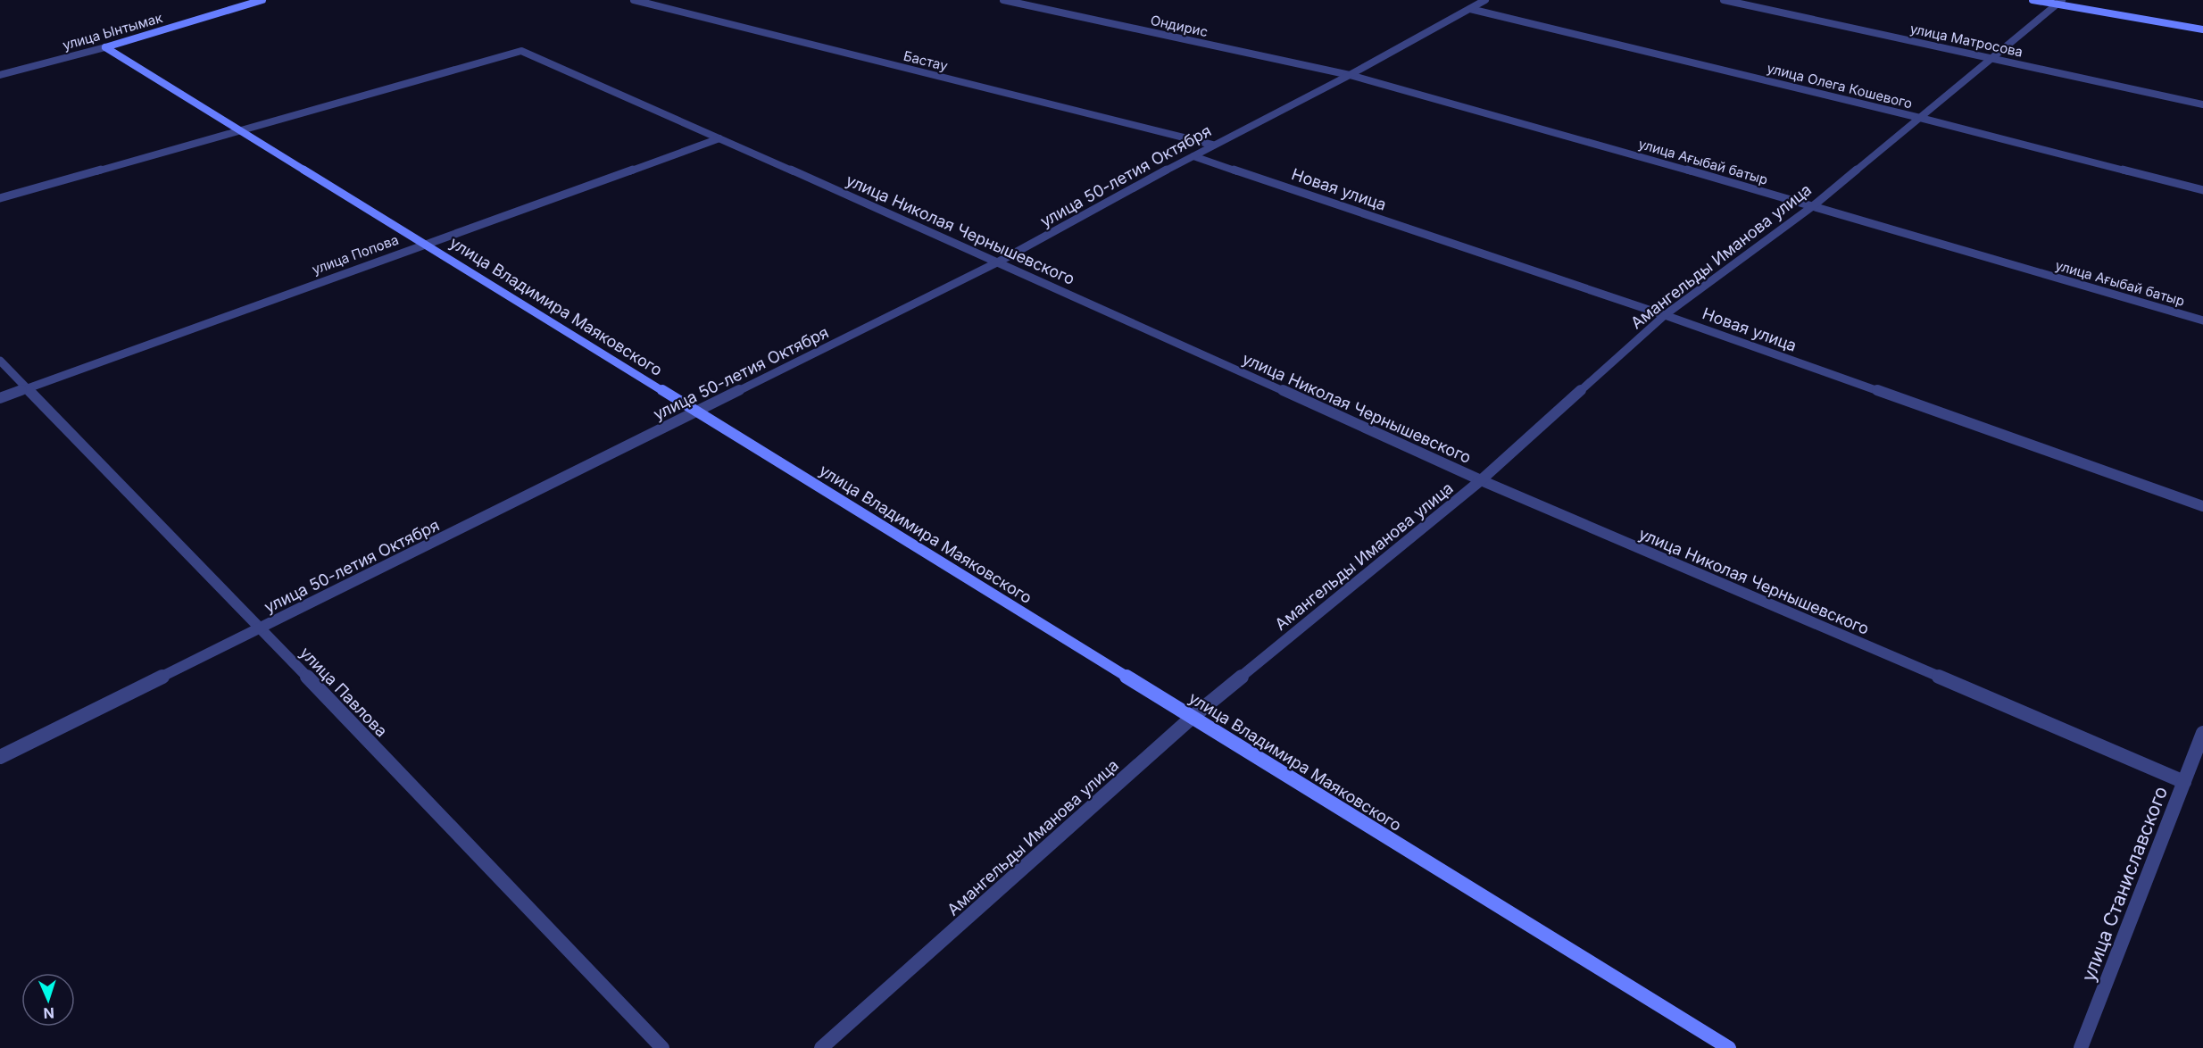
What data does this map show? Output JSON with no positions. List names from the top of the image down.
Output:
{
  "streets": {
    "street": [
      "Ондирис",
      "улица Ынтымак",
      "улица Матросова",
      "Бастау",
      "улица Олега Кошевого",
      "улица Ағыбай батыр",
      "улица 50-летия Октября",
      "Новая улица",
      "улица Николая Чернышевского",
      "улица Попова",
      "Амангельды Иманова улица",
      "улица Владимира Маяковского",
      "улица Павлова",
      "улица Станиславского"
    ]
  },
  "crossings": [
    ["Ондирис", "улица Ағыбай батыр"],
    ["Ондирис", "улица 50-летия Октября"],
    ["улица Ынтымак", "улица Владимира Маяковского"],
    ["улица Матросова", "Амангельды Иманова улица"],
    ["Бастау", "улица 50-летия Октября"],
    ["улица Олега Кошевого", "улица 50-летия Октября"],
    ["улица Олега Кошевого", "Амангельды Иманова улица"],
    ["улица Ағыбай батыр", "улица 50-летия Октября"],
    ["улица Ағыбай батыр", "Амангельды Иманова улица"],
    ["улица 50-летия Октября", "Новая улица"],
    ["улица 50-летия Октября", "улица Николая Чернышевского"],
    ["улица 50-летия Октября", "улица Владимира Маяковского"],
    ["улица 50-летия Октября", "улица Павлова"],
    ["Новая улица", "Амангельды Иманова улица"],
    ["улица Николая Чернышевского", "улица Попова"],
    ["улица Николая Чернышевского", "Амангельды Иманова улица"],
    ["улица Николая Чернышевского", "улица Владимира Маяковского"],
    ["улица Николая Чернышевского", "улица Станиславского"],
    ["улица Попова", "улица Владимира Маяковского"],
    ["улица Попова", "улица Павлова"],
    ["Амангельды Иманова улица", "улица Владимира Маяковского"]
  ],
  "north": "bottom"
}
